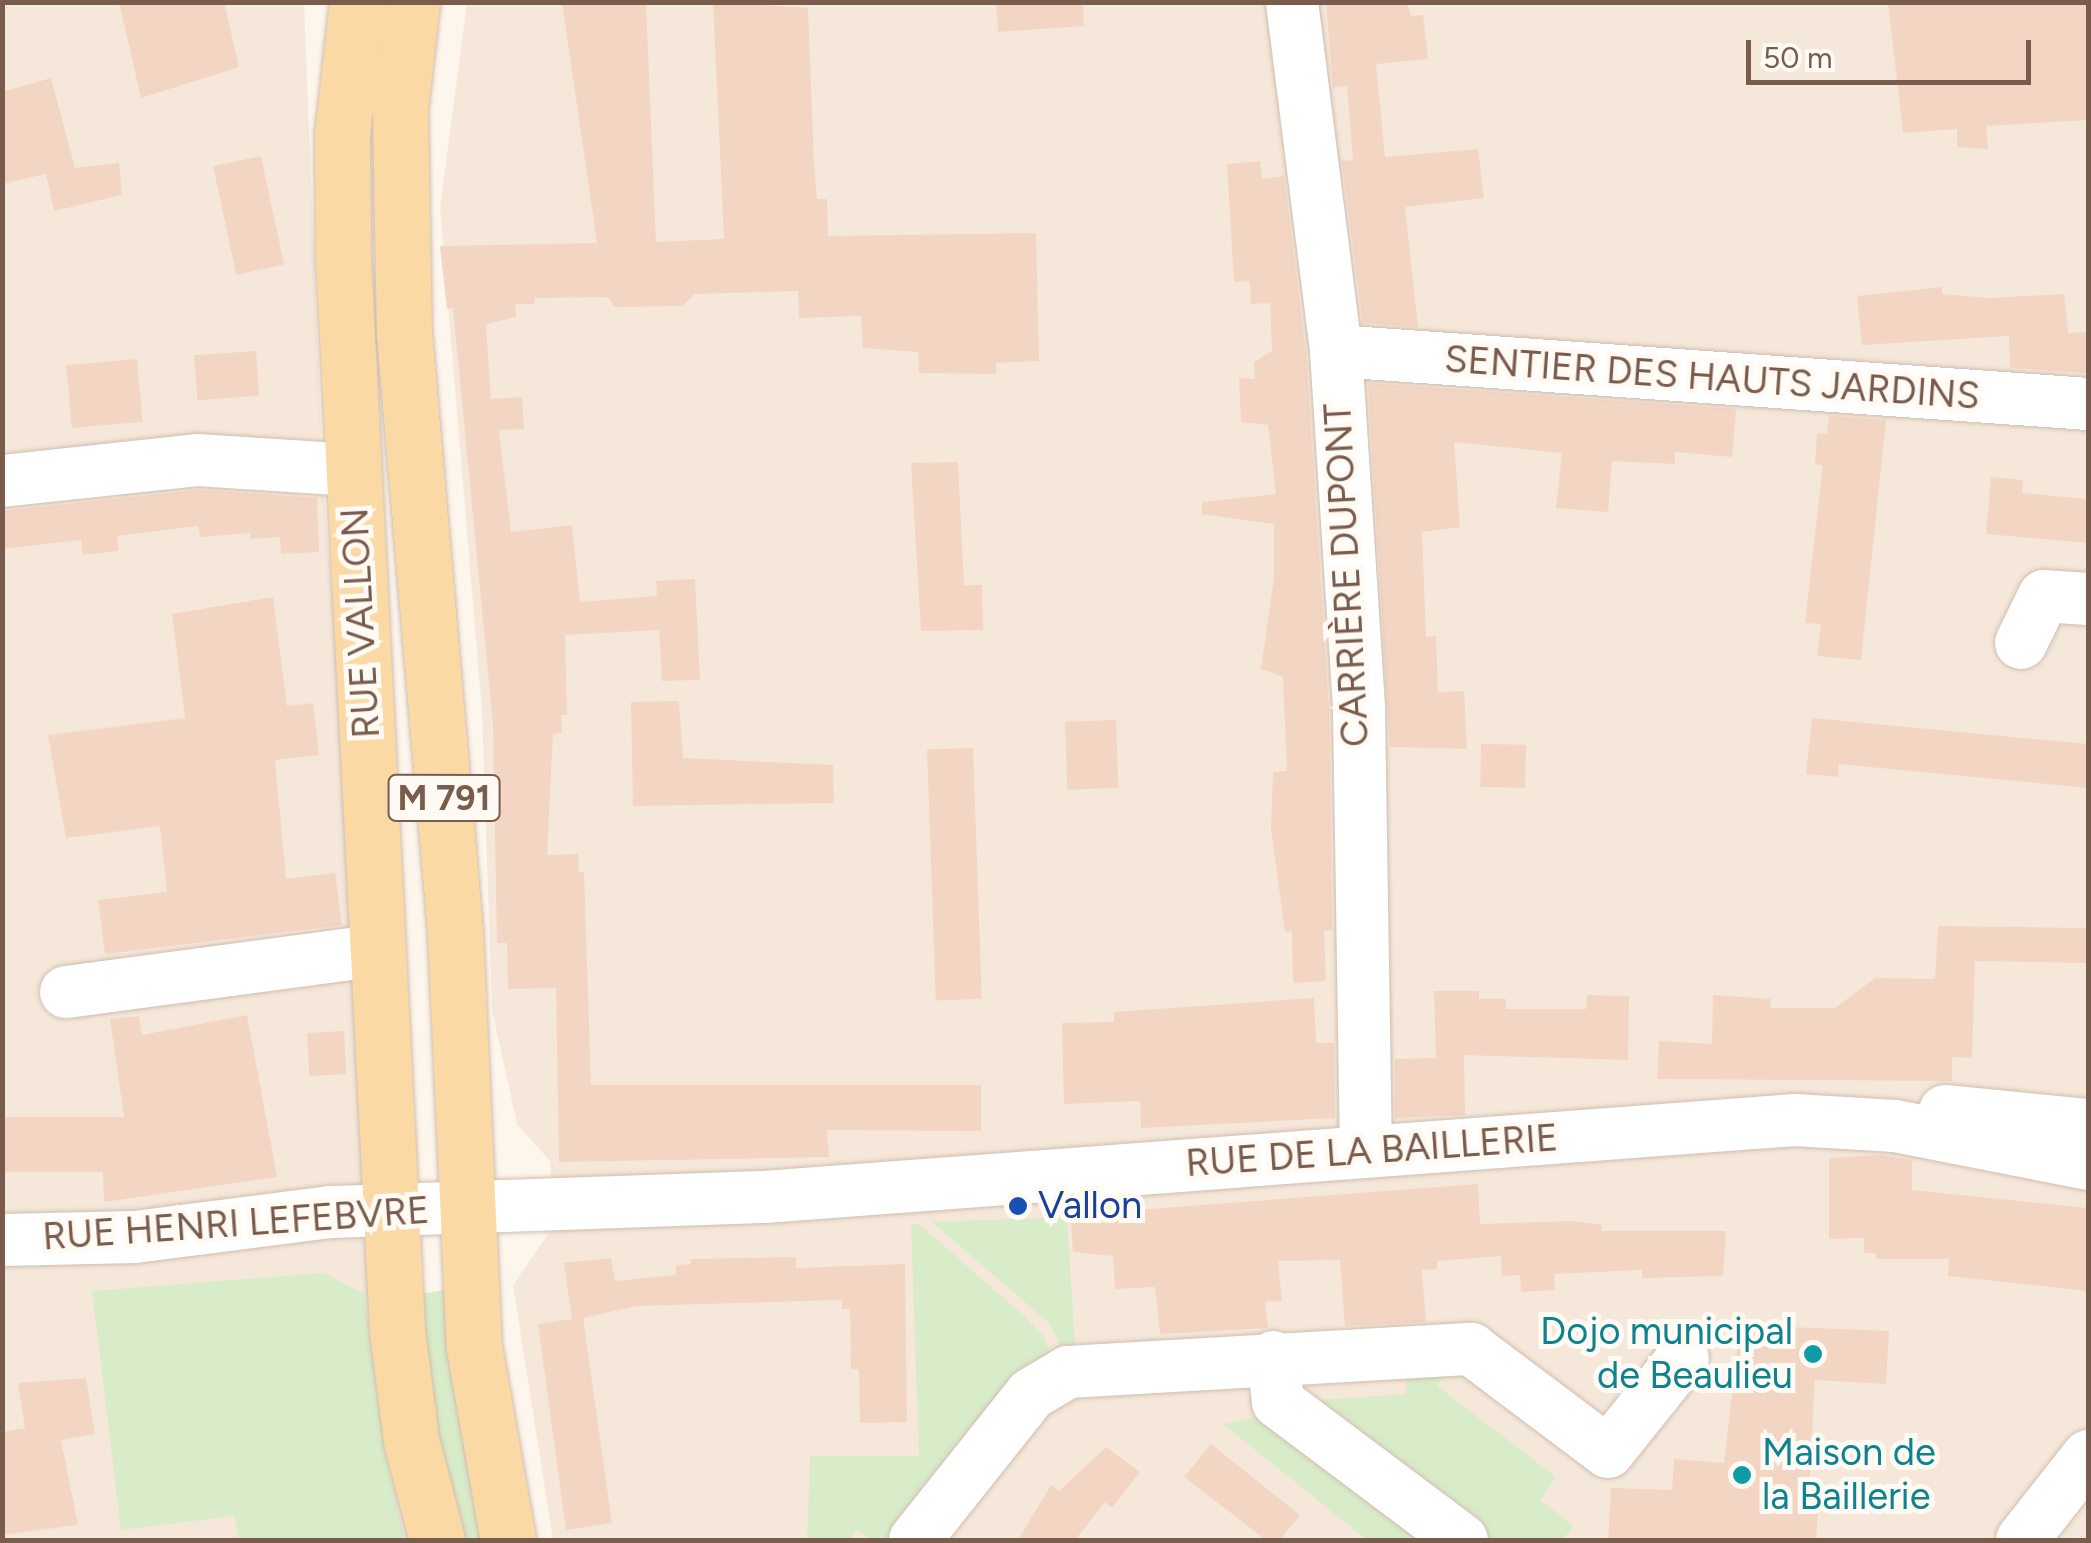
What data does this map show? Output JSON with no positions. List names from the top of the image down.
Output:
{
  "streets": {
    "main road": ["RUE VALLON", "M 791"],
    "street": [
      "SENTIER DES HAUTS JARDINS",
      "CARRIÈRE DUPONT",
      "RUE DE LA BAILLERIE",
      "RUE HENRI LEFEBVRE"
    ]
  },
  "crossings": [
    ["SENTIER DES HAUTS JARDINS", "CARRIÈRE DUPONT"],
    ["CARRIÈRE DUPONT", "RUE DE LA BAILLERIE"],
    ["RUE VALLON", "RUE DE LA BAILLERIE"],
    ["RUE VALLON", "RUE HENRI LEFEBVRE"],
    ["RUE DE LA BAILLERIE", "RUE HENRI LEFEBVRE"]
  ],
  "places": ["Vallon", "Dojo municipal de Beaulieu", "Maison de la Baillerie"],
  "scale_bar": "50 m"
}
